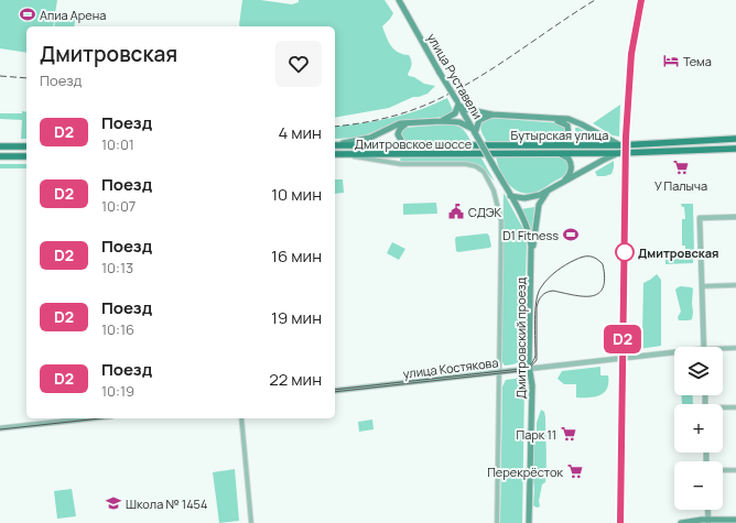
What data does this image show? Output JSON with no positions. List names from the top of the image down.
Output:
{
  "streets": {
    "main road": [
      "улица Руставели",
      "Бутырская улица",
      "Дмитровское шоссе",
      "Дмитровский проезд"
    ],
    "street": ["улица Костякова"]
  },
  "crossings": [
    ["улица Руставели", "Дмитровский проезд"],
    ["Бутырская улица", "Дмитровское шоссе"],
    ["Дмитровский проезд", "улица Костякова"]
  ],
  "places": {
    "sports": ["Апиа Арена", "D1 Fitness"],
    "hotel": ["Тема"],
    "supermarket": ["У Палыча", "Парк 11", "Перекрёсток"],
    "public building": ["СДЭК"],
    "other": ["Дмитровская"],
    "school or university": ["Школа № 1454"]
  },
  "page": {
    "on_map": "D2",
    "heading": ["Дмитровская", "Поезд"],
    "list": [
      {
        "mark": "D2",
        "name": "Поезд",
        "note": "10:01",
        "value": "4 мин"
      },
      {
        "mark": "D2",
        "name": "Поезд",
        "note": "10:07",
        "value": "10 мин"
      },
      {
        "mark": "D2",
        "name": "Поезд",
        "note": "10:13",
        "value": "16 мин"
      },
      {
        "mark": "D2",
        "name": "Поезд",
        "note": "10:16",
        "value": "19 мин"
      },
      {
        "mark": "D2",
        "name": "Поезд",
        "note": "10:19",
        "value": "22 мин"
      }
    ],
    "map_buttons": ["+", "−"]
  }
}
